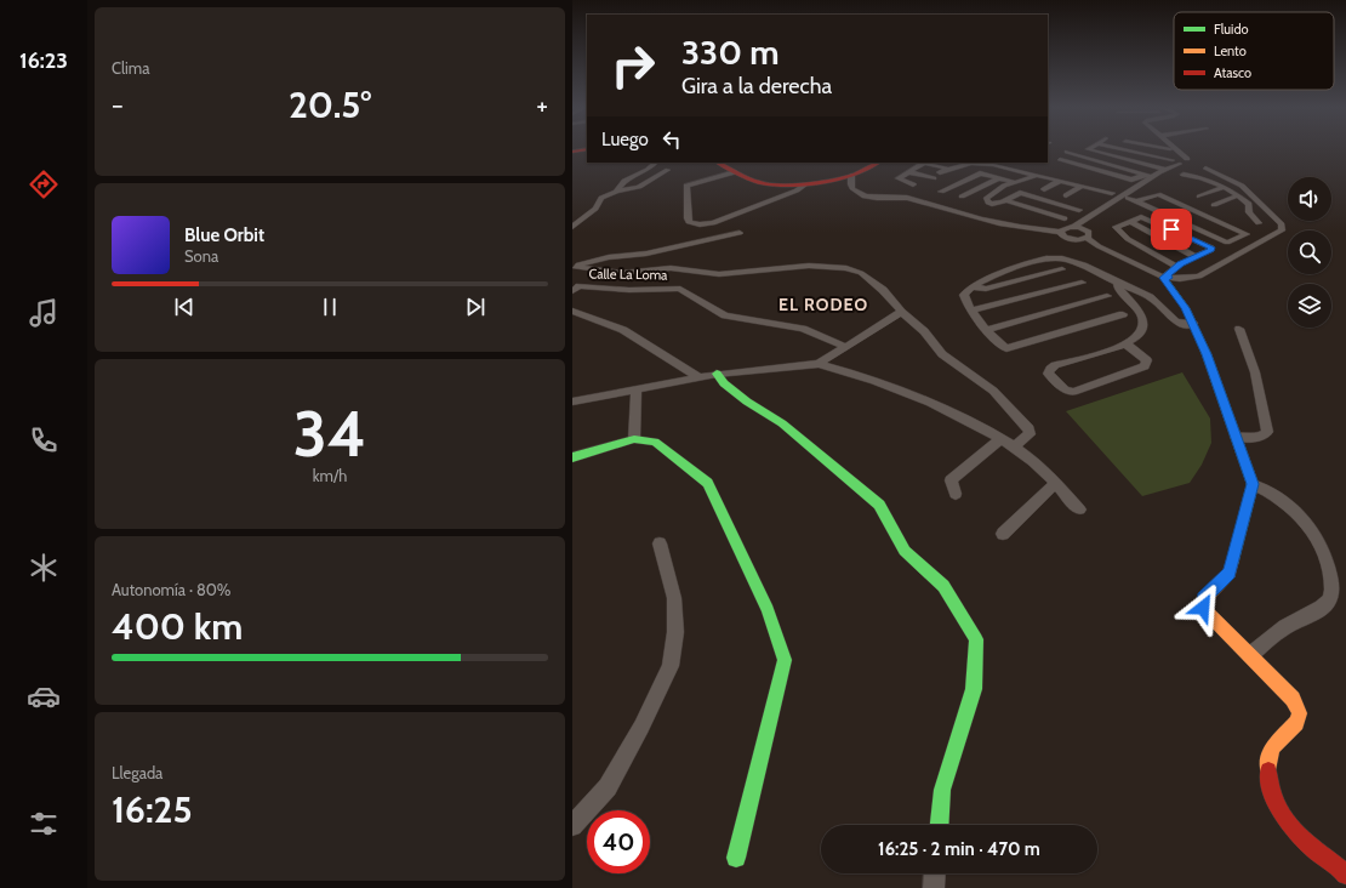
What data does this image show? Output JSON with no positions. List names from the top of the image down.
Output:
{
  "streets": {
    "street": ["Calle La Loma"]
  },
  "districts": ["EL RODEO"],
  "legend": ["Fluido", "Lento", "Atasco"],
  "page": {
    "tabs": "16:23",
    "tile": [
      "Clima",
      ["34", "km/h"],
      ["Autonomía · 80%", "400 km"],
      ["Llegada", "16:25"]
    ],
    "turn": ["330 m", "Gira a la derecha"],
    "heat": ["−", "20.5°", "+"],
    "then": "Luego",
    "song": ["Blue Orbit", "Sona"],
    "limit": "40",
    "trip": "16:25 · 2 min · 470 m"
  }
}
